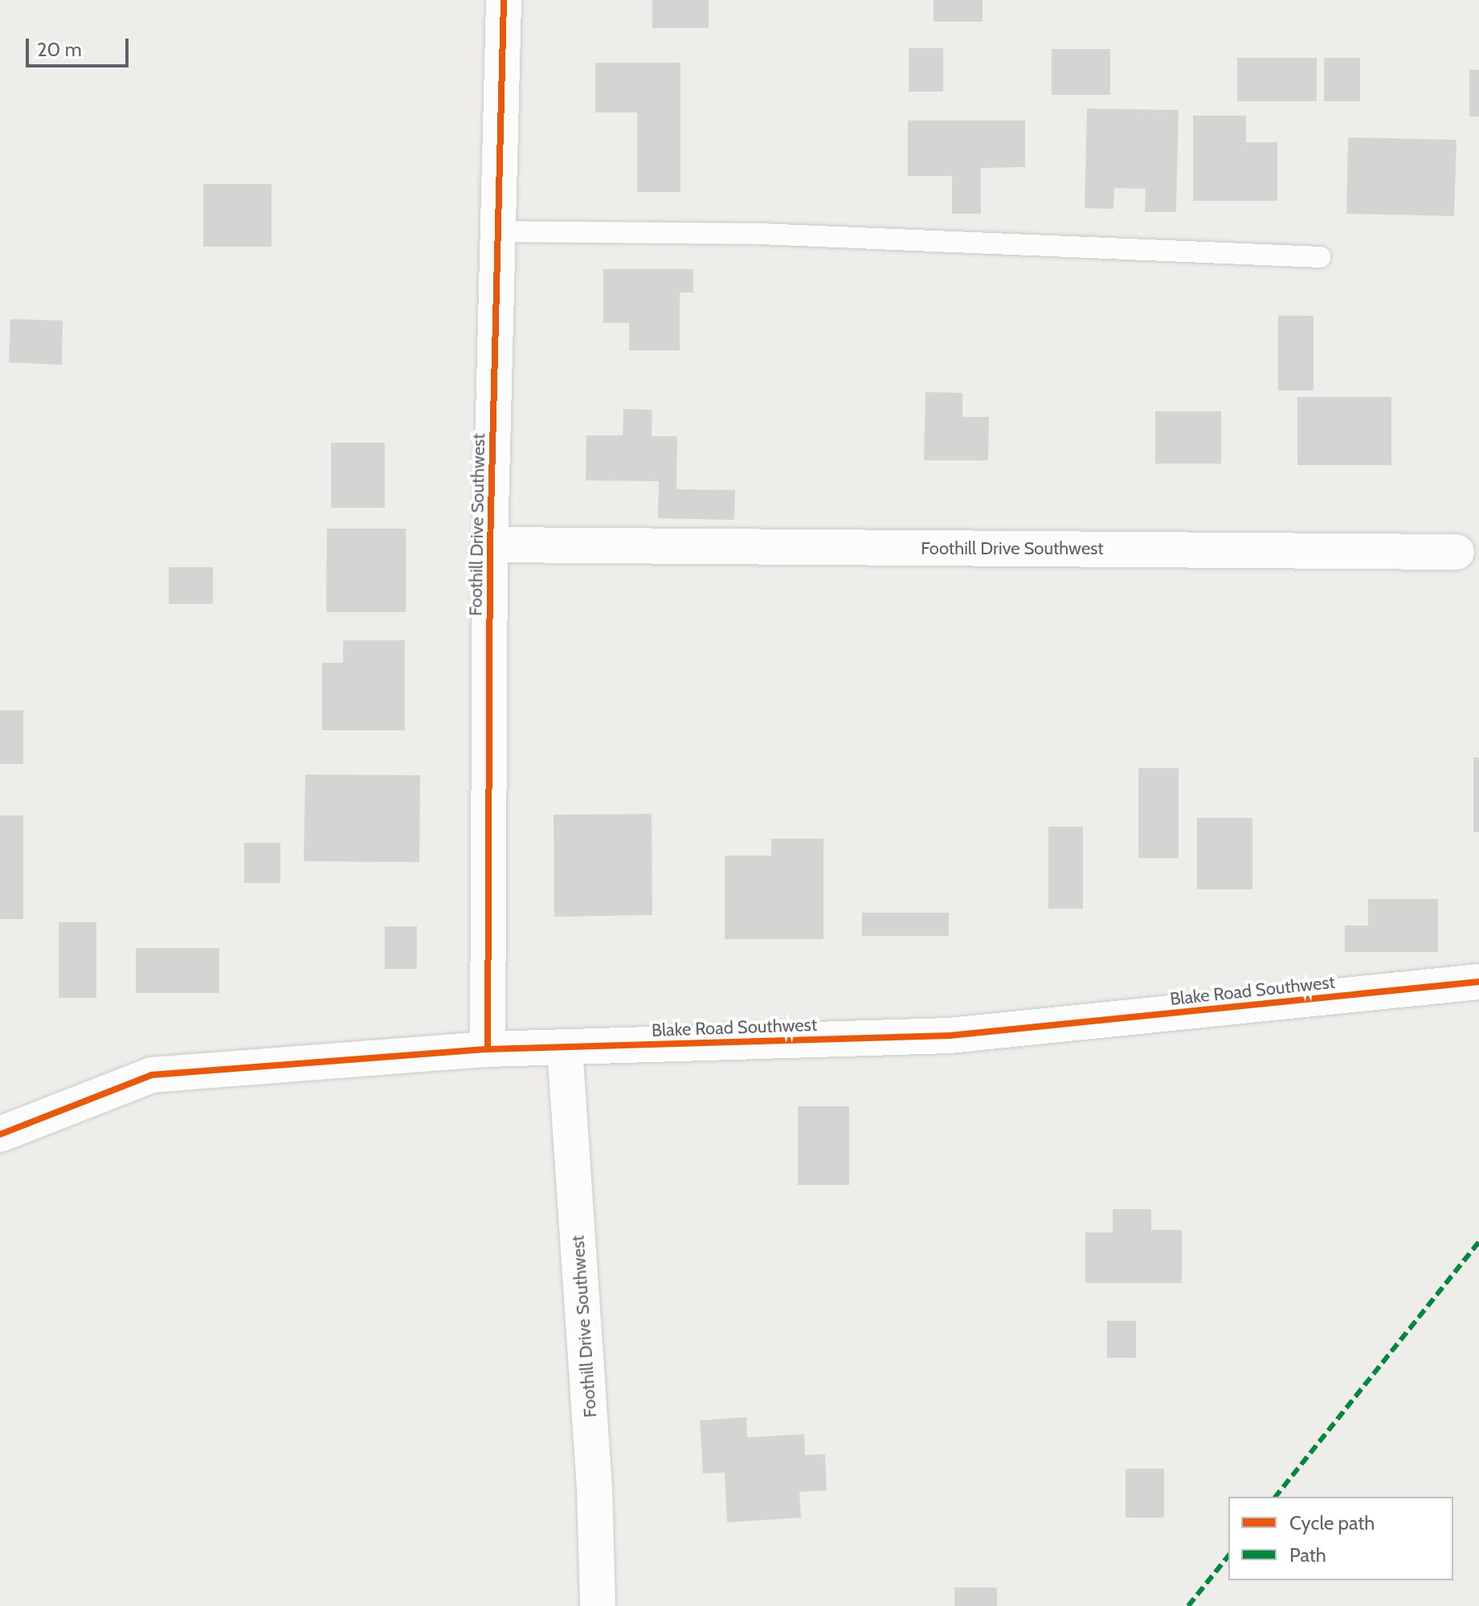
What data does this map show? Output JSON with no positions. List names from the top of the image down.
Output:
{
  "streets": {
    "street": ["Foothill Drive Southwest", "Blake Road Southwest"]
  },
  "crossings": [
    ["Foothill Drive Southwest", "Blake Road Southwest"]
  ],
  "legend": ["Cycle path", "Path"],
  "scale_bar": "20 m"
}
